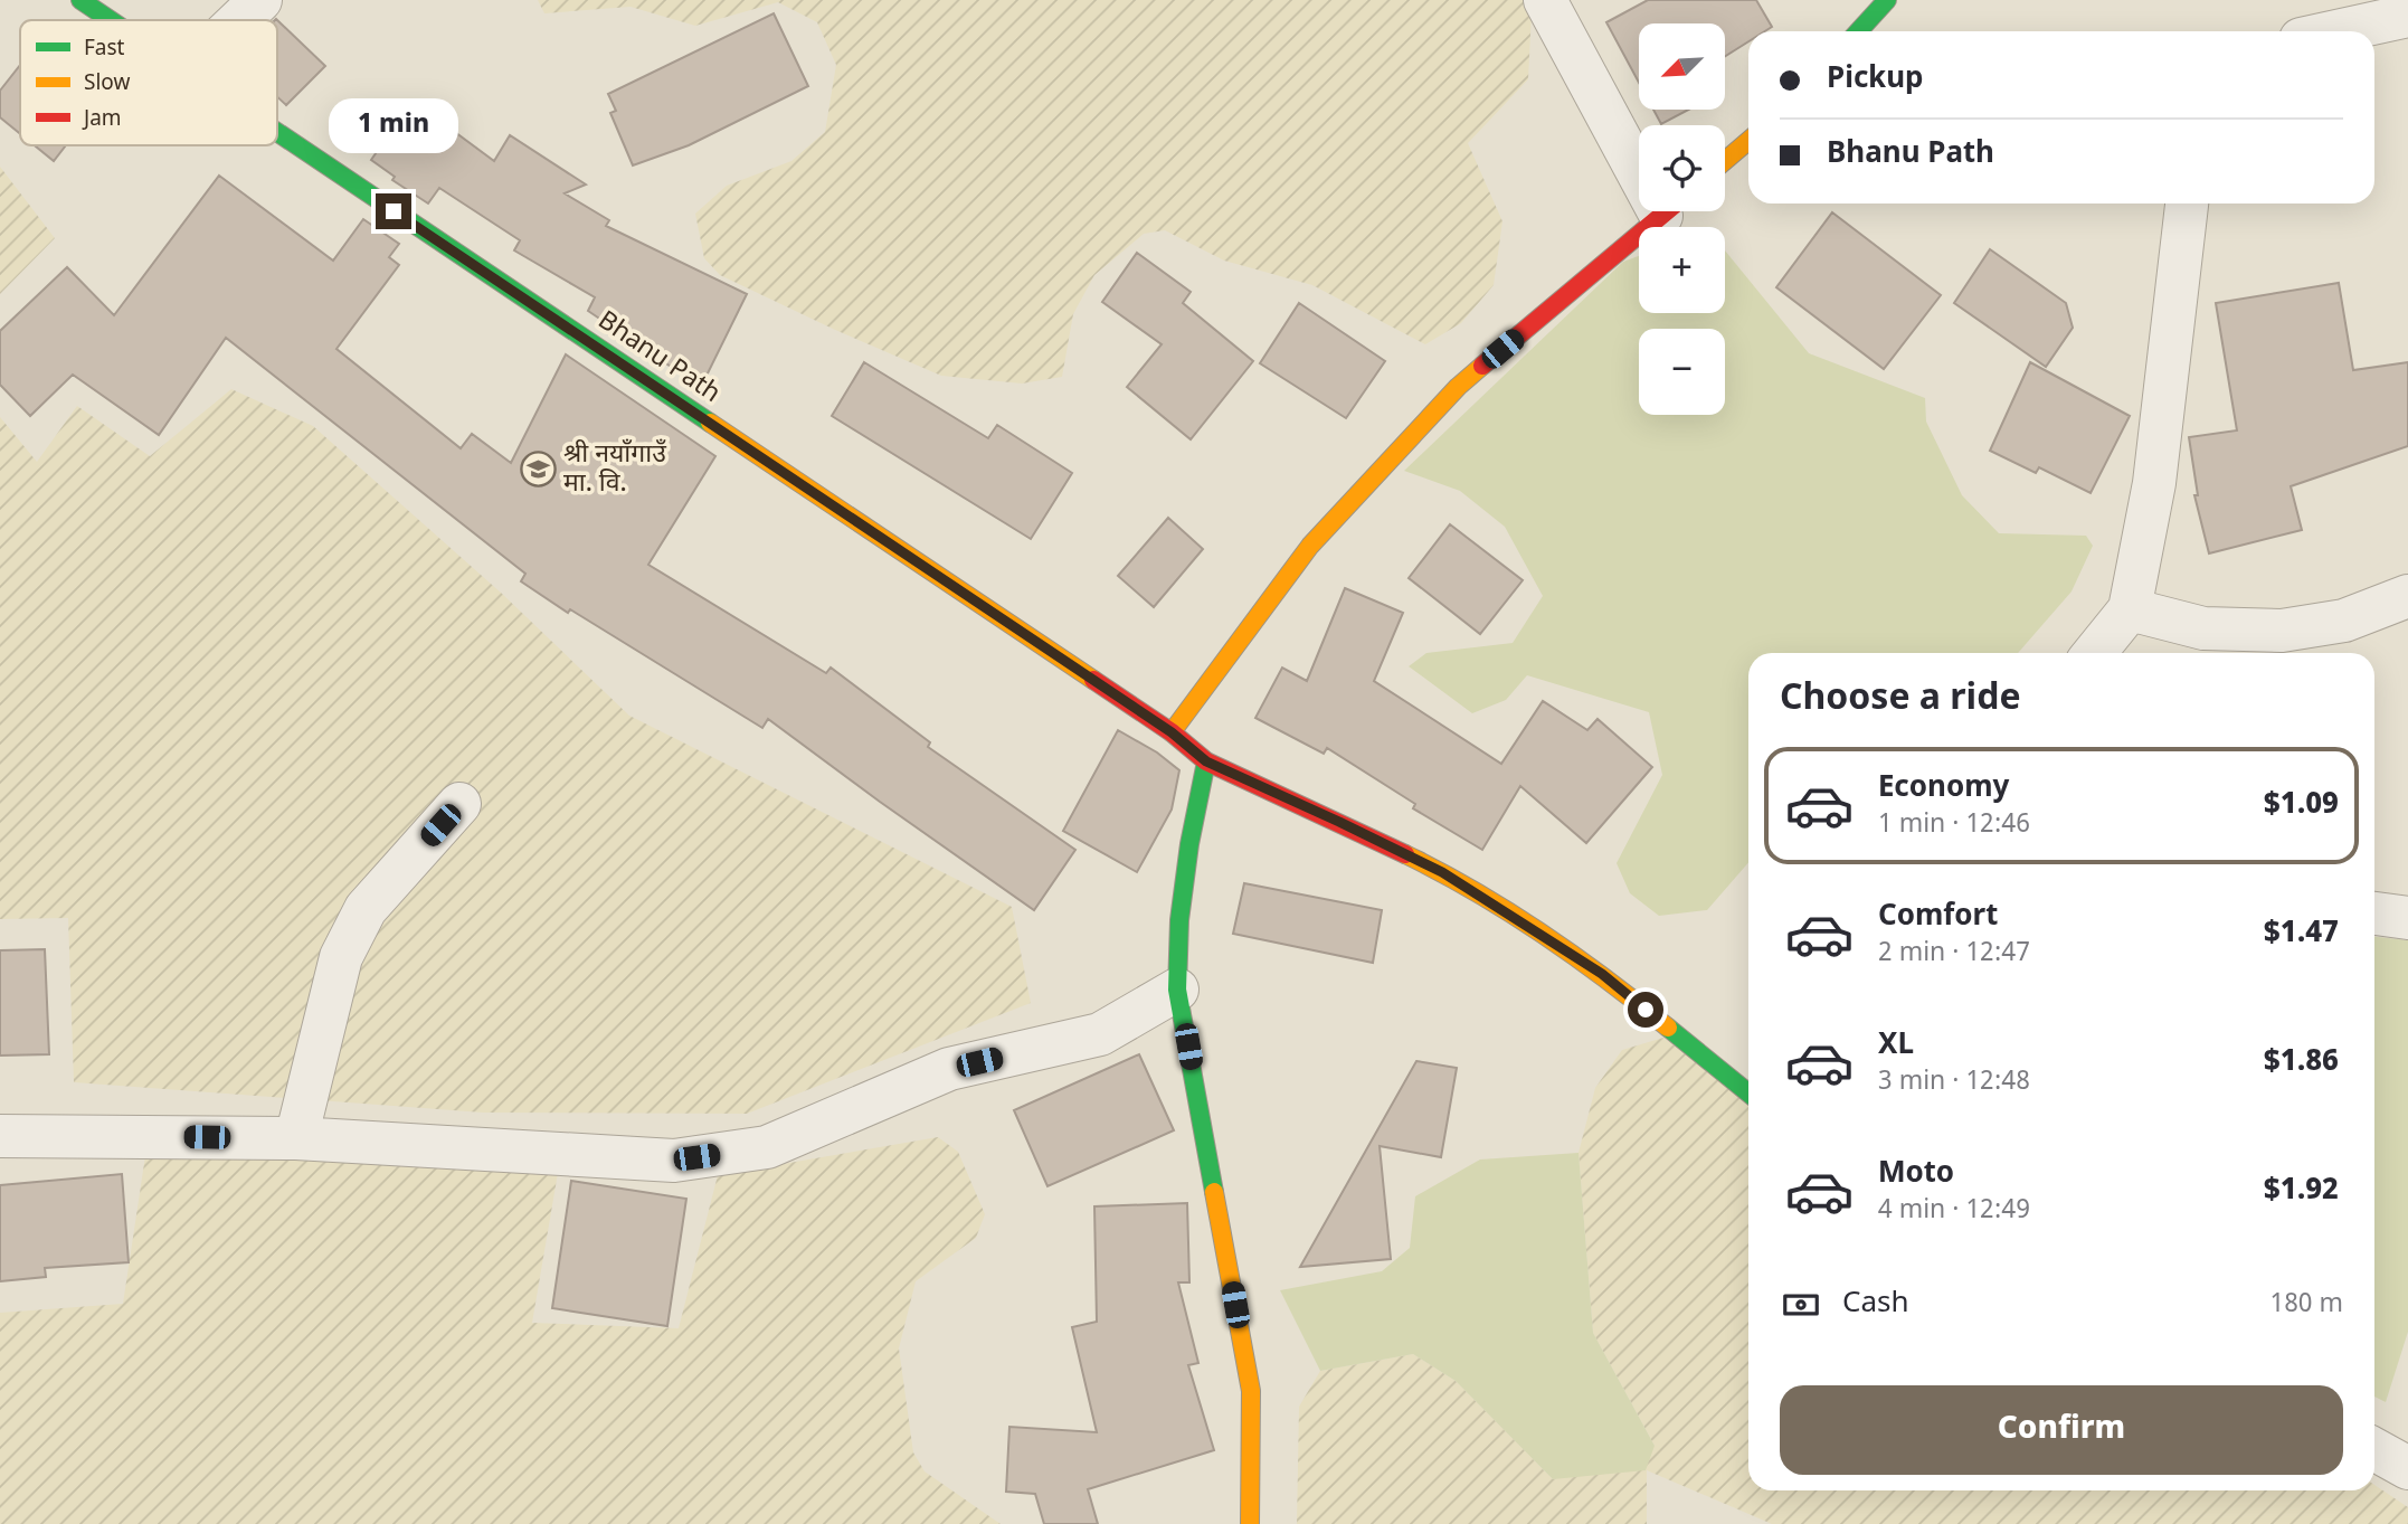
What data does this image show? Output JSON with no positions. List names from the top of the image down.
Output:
{
  "streets": {
    "street": ["Bhanu Path"]
  },
  "places": {
    "school or university": ["श्री नयाँगाउँ मा. वि."]
  },
  "legend": ["Fast", "Slow", "Jam"],
  "north": "bottom left",
  "page": {
    "map_buttons": ["+", "−"],
    "banner": ["Pickup", "Bhanu Path"],
    "bubble": "1 min",
    "heading": "Choose a ride",
    "list": [
      {
        "name": "Economy",
        "note": "1 min · 12:46",
        "value": "$1.09"
      },
      {
        "name": "Comfort",
        "note": "2 min · 12:47",
        "value": "$1.47"
      },
      {
        "name": "XL",
        "note": "3 min · 12:48",
        "value": "$1.86"
      },
      {
        "name": "Moto",
        "note": "4 min · 12:49",
        "value": "$1.92"
      }
    ],
    "pay": ["Cash", "180 m"],
    "buttons": "Confirm"
  }
}
